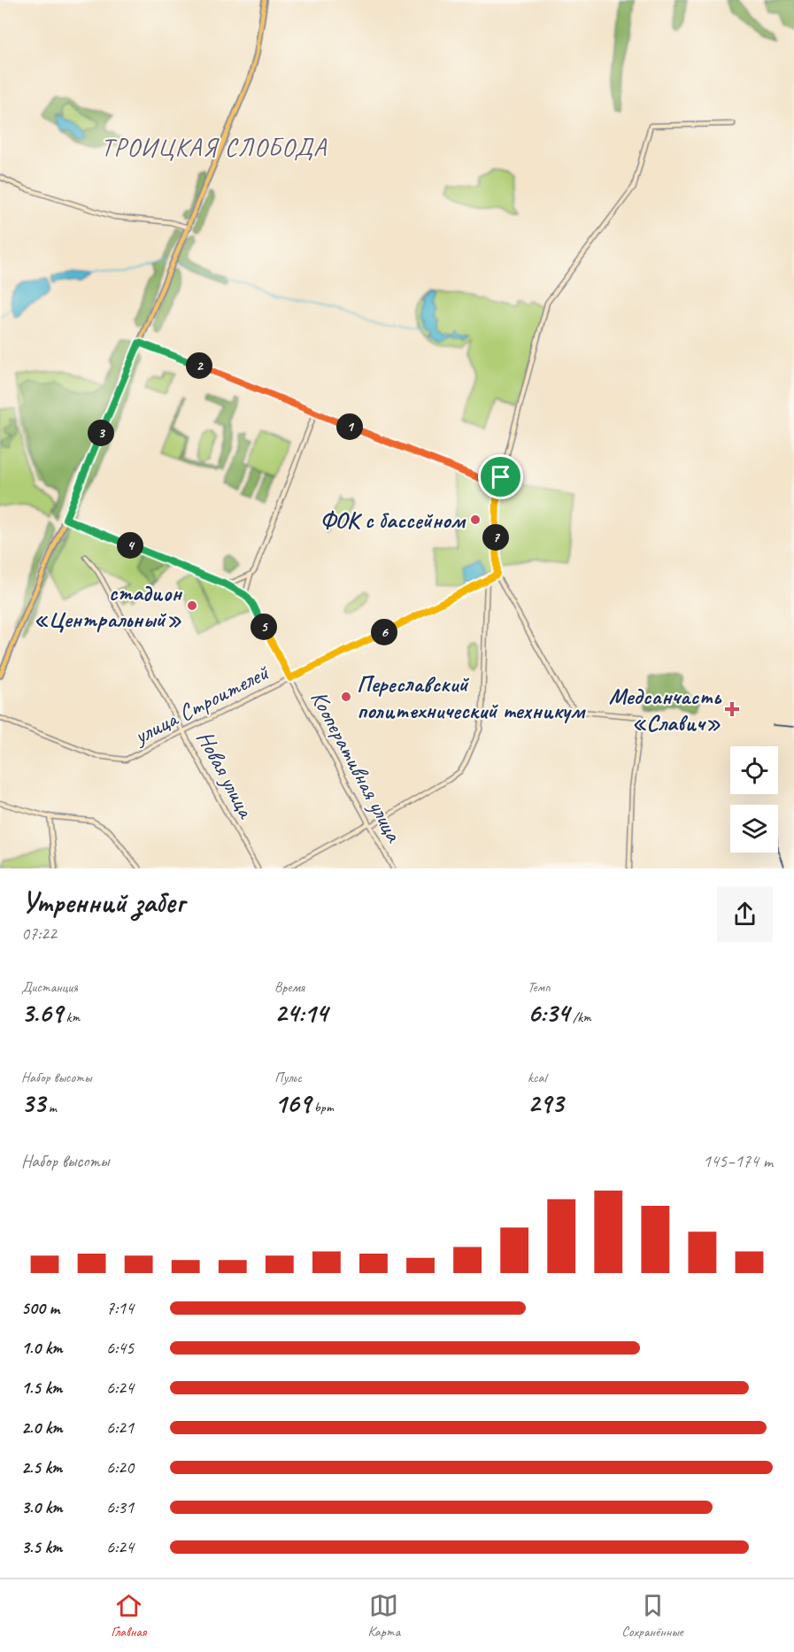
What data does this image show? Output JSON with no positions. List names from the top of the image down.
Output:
{
  "streets": {
    "street": ["улица Строителей", "Кооперативная улица", "Новая улица"]
  },
  "crossings": [
    ["улица Строителей", "Кооперативная улица"],
    ["улица Строителей", "Новая улица"]
  ],
  "districts": ["ТРОИЦКАЯ СЛОБОДА"],
  "places": {
    "other": ["ФОК с бассейном", "стадион «Центральный»", "Переславский политехнический техникум"],
    "health": ["Медсанчасть «Славич»"]
  },
  "page": {
    "pins": [
      "2",
      "1",
      "3",
      "7",
      "4",
      "5",
      "6"
    ],
    "heading": ["Утренний забег", "07:22"],
    "stats": [
      ["Дистанция", "3.69 km"],
      ["Время", "24:14"],
      ["Темп", "6:34 /km"],
      ["Набор высоты", "33 m"],
      ["Пульс", "169 bpm"],
      ["kcal", "293"]
    ],
    "chart": ["Набор высоты", "145–174 m"],
    "list": [
      {
        "name": "500 m",
        "note": "7:14"
      },
      {
        "name": "1.0 km",
        "note": "6:45"
      },
      {
        "name": "1.5 km",
        "note": "6:24"
      },
      {
        "name": "2.0 km",
        "note": "6:21"
      },
      {
        "name": "2.5 km",
        "note": "6:20"
      },
      {
        "name": "3.0 km",
        "note": "6:31"
      },
      {
        "name": "3.5 km",
        "note": "6:24"
      }
    ],
    "tabs": ["Главная", "Карта", "Сохранённые"]
  }
}
